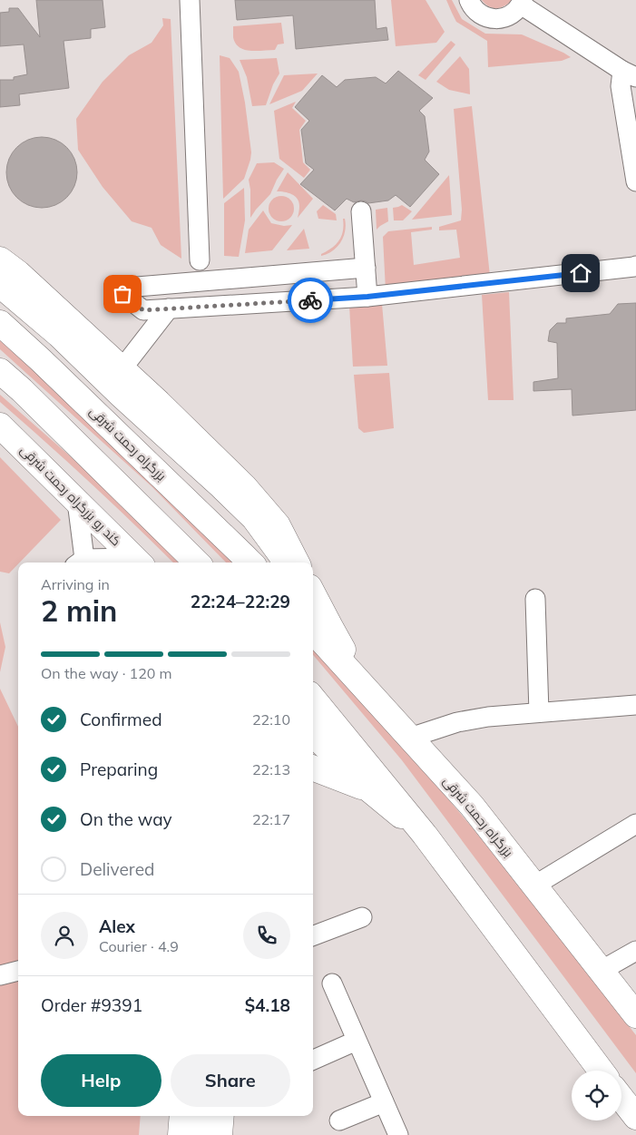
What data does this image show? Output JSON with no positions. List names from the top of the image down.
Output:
{
  "streets": {
    "main road": ["بزرگراه رحمت شرقی", "کند رو بزرگراه رحمت شرقی"]
  },
  "page": {
    "heading": ["2 min", "Arriving in", "22:24–22:29"],
    "panel": [
      "Alex",
      "Courier · 4.9",
      "Order #9391",
      "$4.18"
    ],
    "bar": "On the way · 120 m",
    "list": [
      ["Confirmed", "22:10"],
      ["Preparing", "22:13"],
      ["On the way", "22:17"],
      "Delivered"
    ],
    "buttons": ["Help", "Share"]
  }
}
